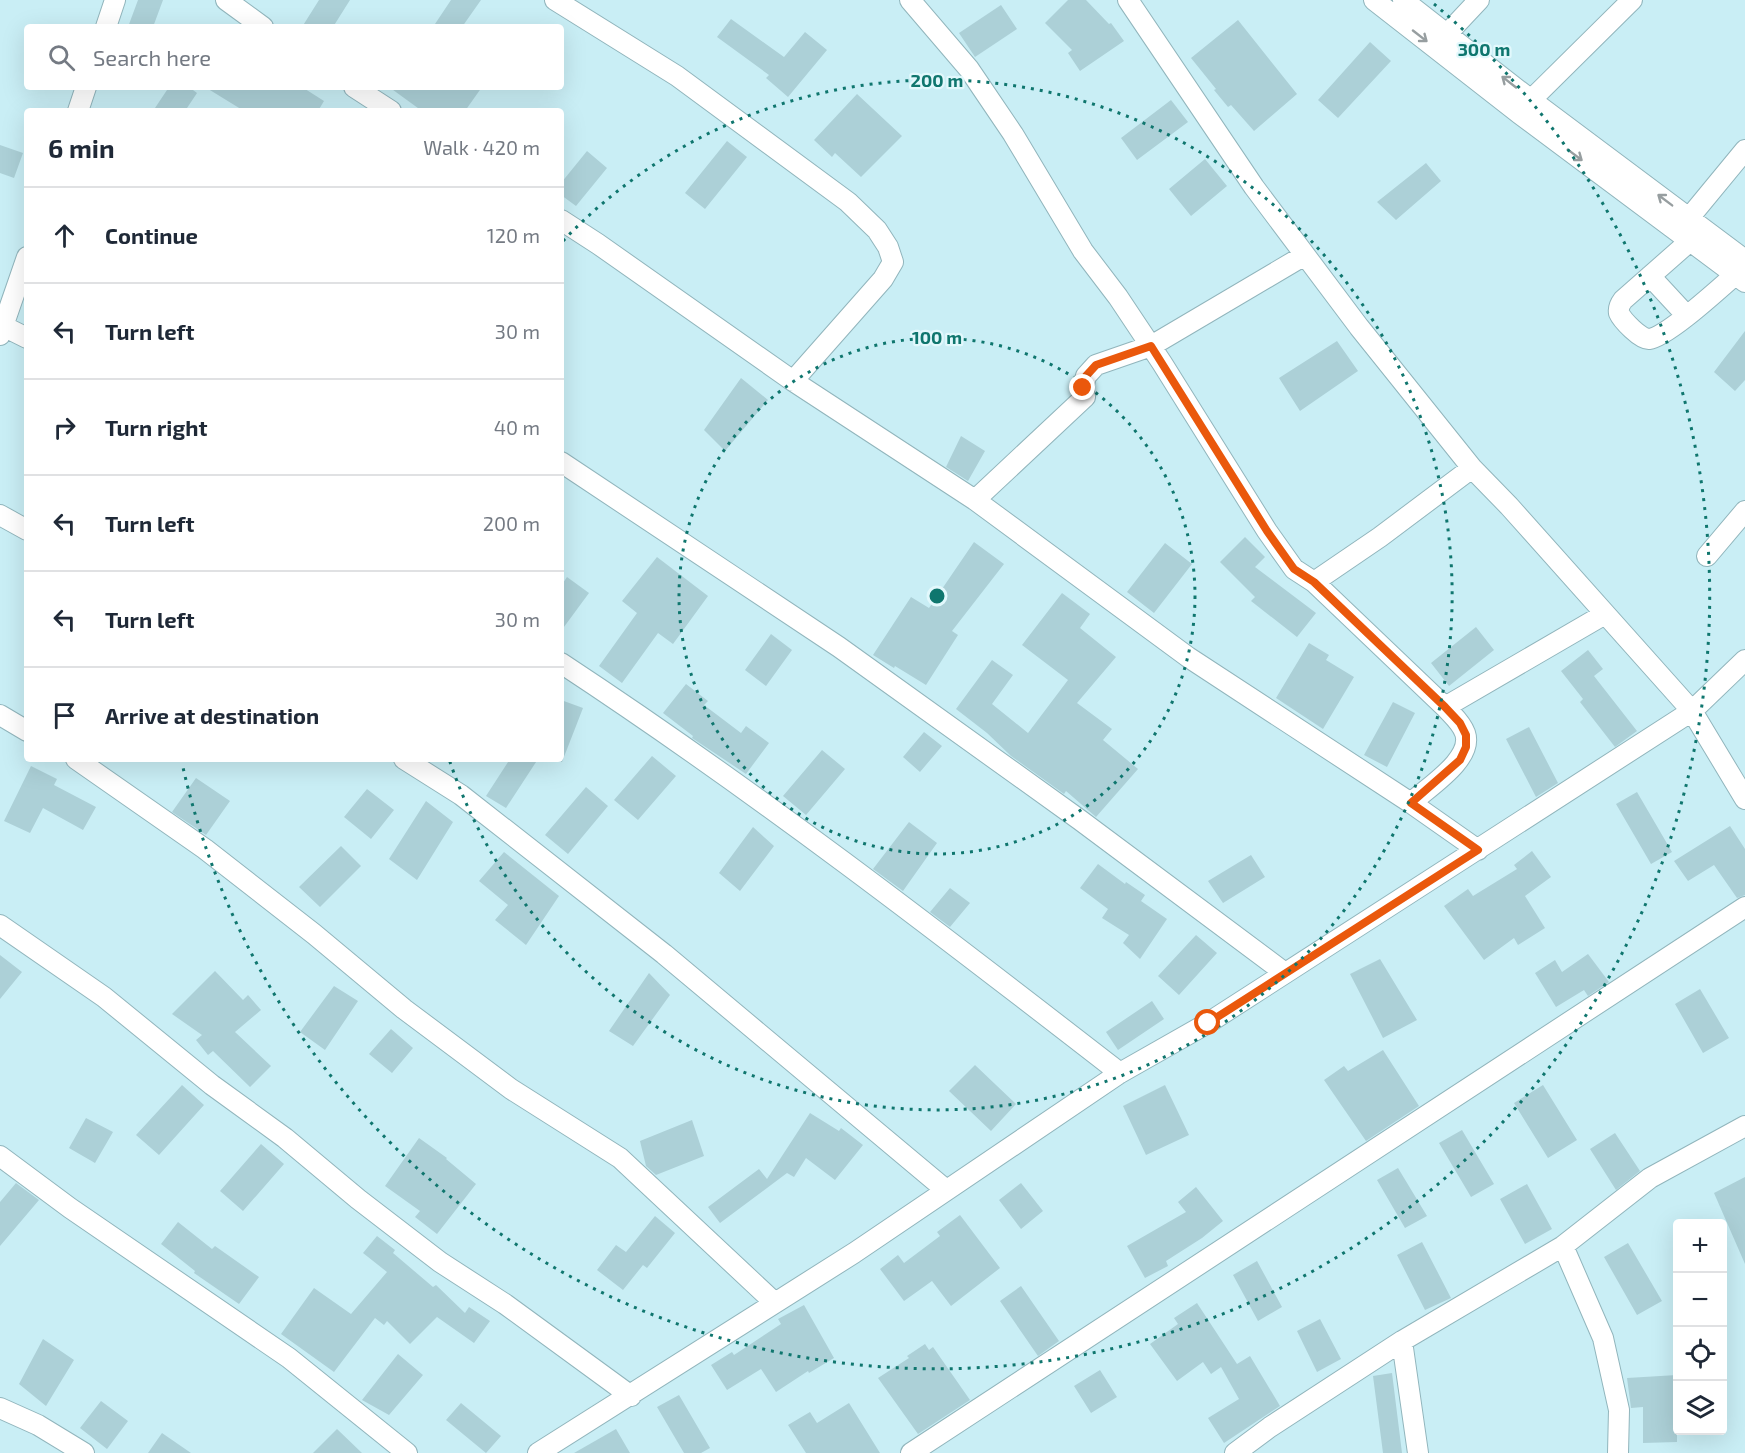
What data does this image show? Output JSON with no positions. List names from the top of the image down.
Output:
{
  "page": {
    "search": "Search here",
    "heading": ["6 min", "Walk · 420 m"],
    "list": [
      ["Continue", "120 m"],
      ["Turn left", "30 m"],
      ["Turn right", "40 m"],
      ["Turn left", "200 m"],
      ["Turn left", "30 m"],
      "Arrive at destination"
    ],
    "map_buttons": ["+", "−"]
  },
  "rings": ["300 m", "200 m", "100 m"]
}
